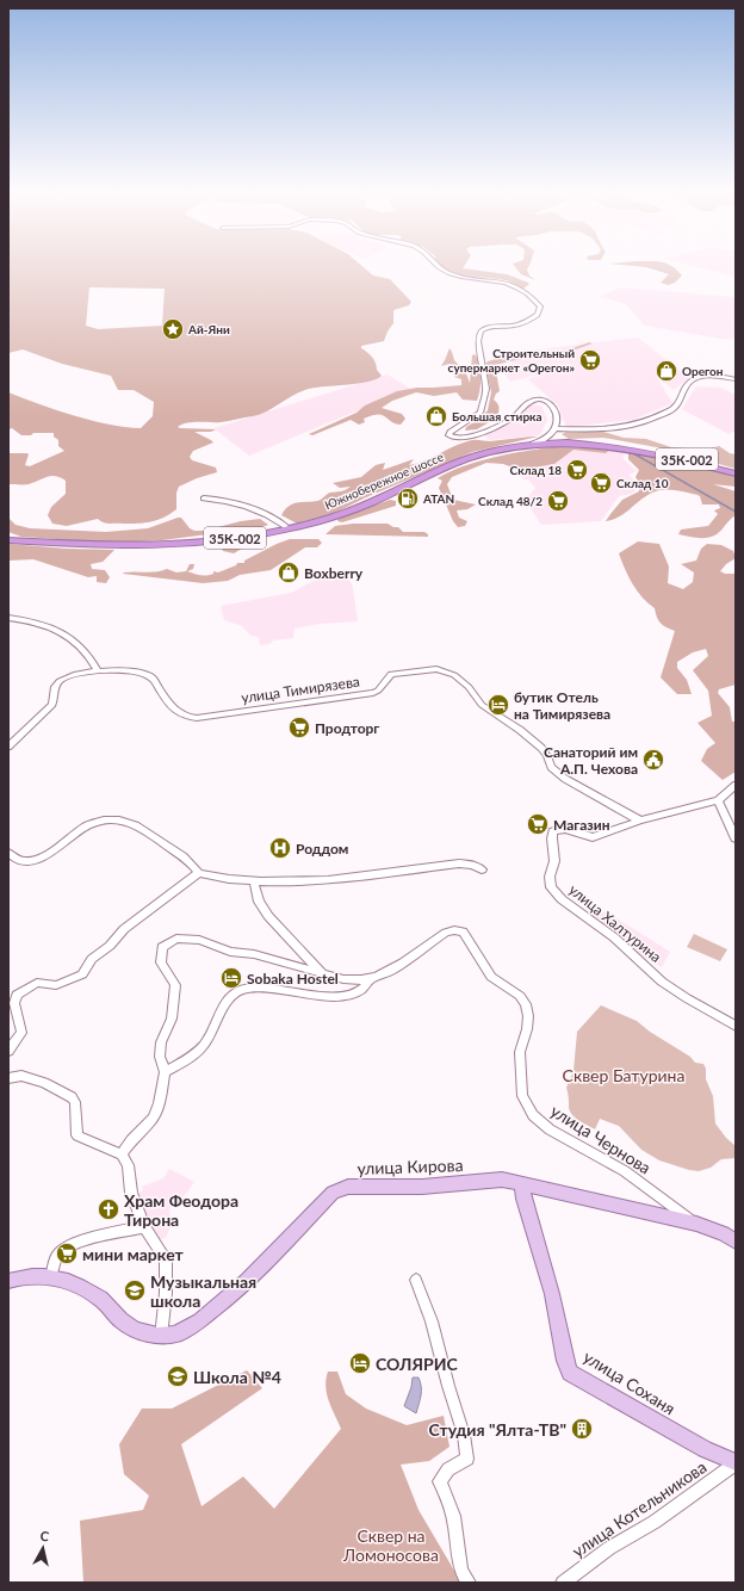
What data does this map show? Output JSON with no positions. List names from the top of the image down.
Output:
{
  "streets": {
    "highway": ["35К-002", "Южнобережное шоссе"],
    "main road": ["улица Кирова", "улица Соханя"],
    "street": [
      "улица Тимирязева",
      "улица Халтурина",
      "улица Чернова",
      "улица Котельникова"
    ]
  },
  "crossings": [
    ["улица Тимирязева", "улица Халтурина"],
    ["улица Чернова", "улица Кирова"],
    ["улица Кирова", "улица Соханя"],
    ["улица Соханя", "улица Котельникова"]
  ],
  "parks": ["Сквер Батурина", "Сквер на Ломоносова"],
  "places": {
    "place": ["Ай-Яни"],
    "supermarket": [
      "Строительный супермаркет «Орегон»",
      "Склад 18",
      "Склад 10",
      "Склад 48/2",
      "Продторг",
      "Магазин",
      "мини маркет"
    ],
    "shop": ["Орегон", "Большая стирка", "Boxberry"],
    "fuel station": ["ATAN"],
    "hotel": ["бутик Отель на Тимирязева", "Sobaka Hostel", "СОЛЯРИС"],
    "public building": ["Санаторий им А.П. Чехова"],
    "hospital": ["Роддом"],
    "church": ["Храм Феодора Тирона"],
    "school or university": ["Музыкальная школа", "Школа №4"],
    "building": ["Студия \"Ялта-ТВ\""]
  },
  "north": "top"
}
